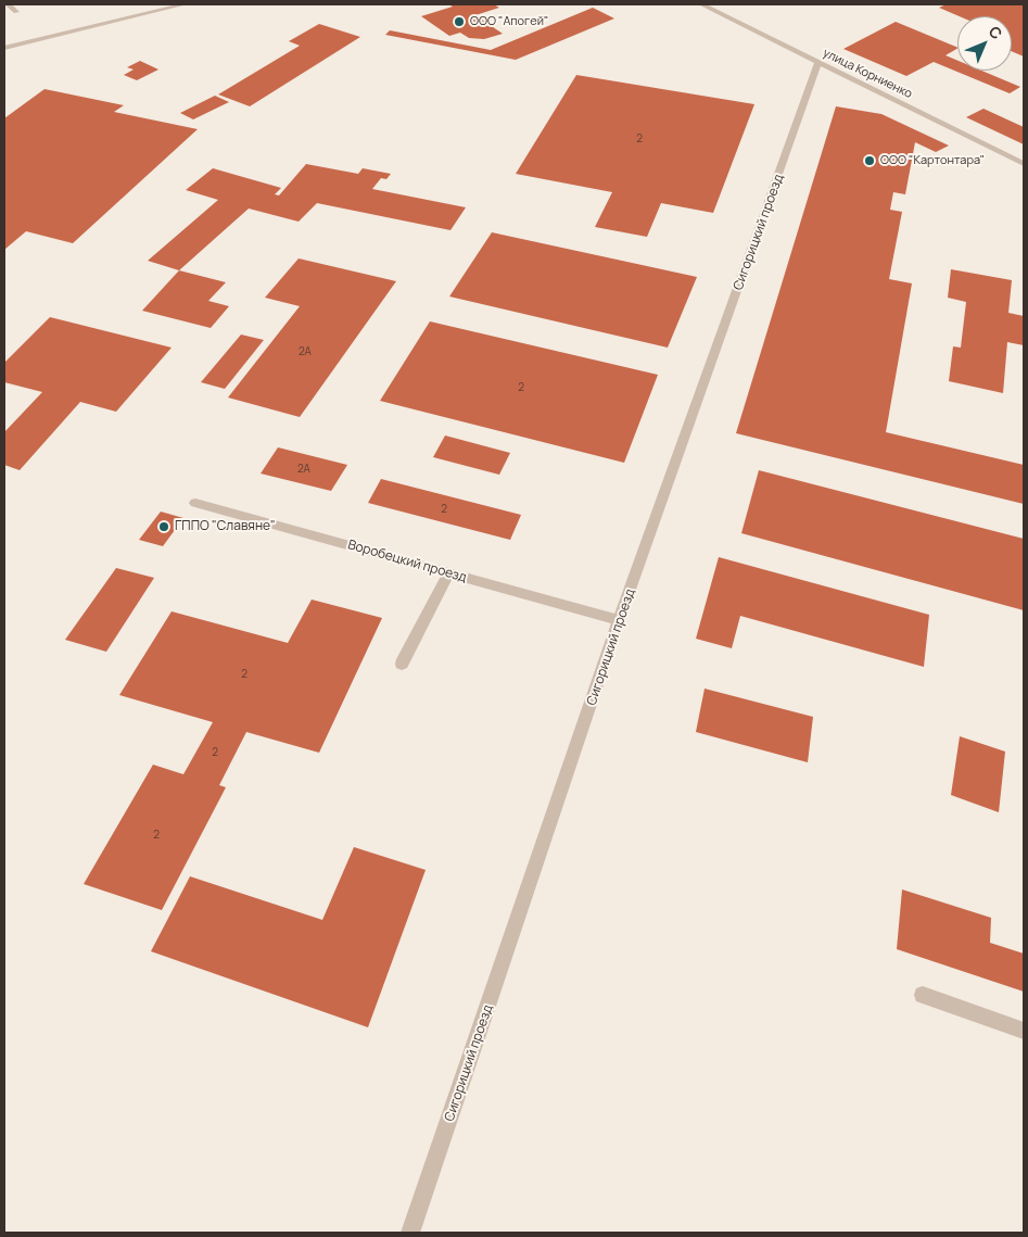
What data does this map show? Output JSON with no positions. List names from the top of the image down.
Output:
{
  "streets": {
    "street": ["улица Корниенко", "Сигорицкий проезд", "Воробецкий проезд"]
  },
  "crossings": [
    ["улица Корниенко", "Сигорицкий проезд"],
    ["Сигорицкий проезд", "Воробецкий проезд"]
  ],
  "places": ["ООО \"Апогей\"", "ООО \"Картонтара\"", "ГППО \"Славяне\""],
  "house_numbers": [
    "2",
    "2А",
    "2",
    "2А",
    "2",
    "2",
    "2",
    "2"
  ],
  "north": "top right"
}
